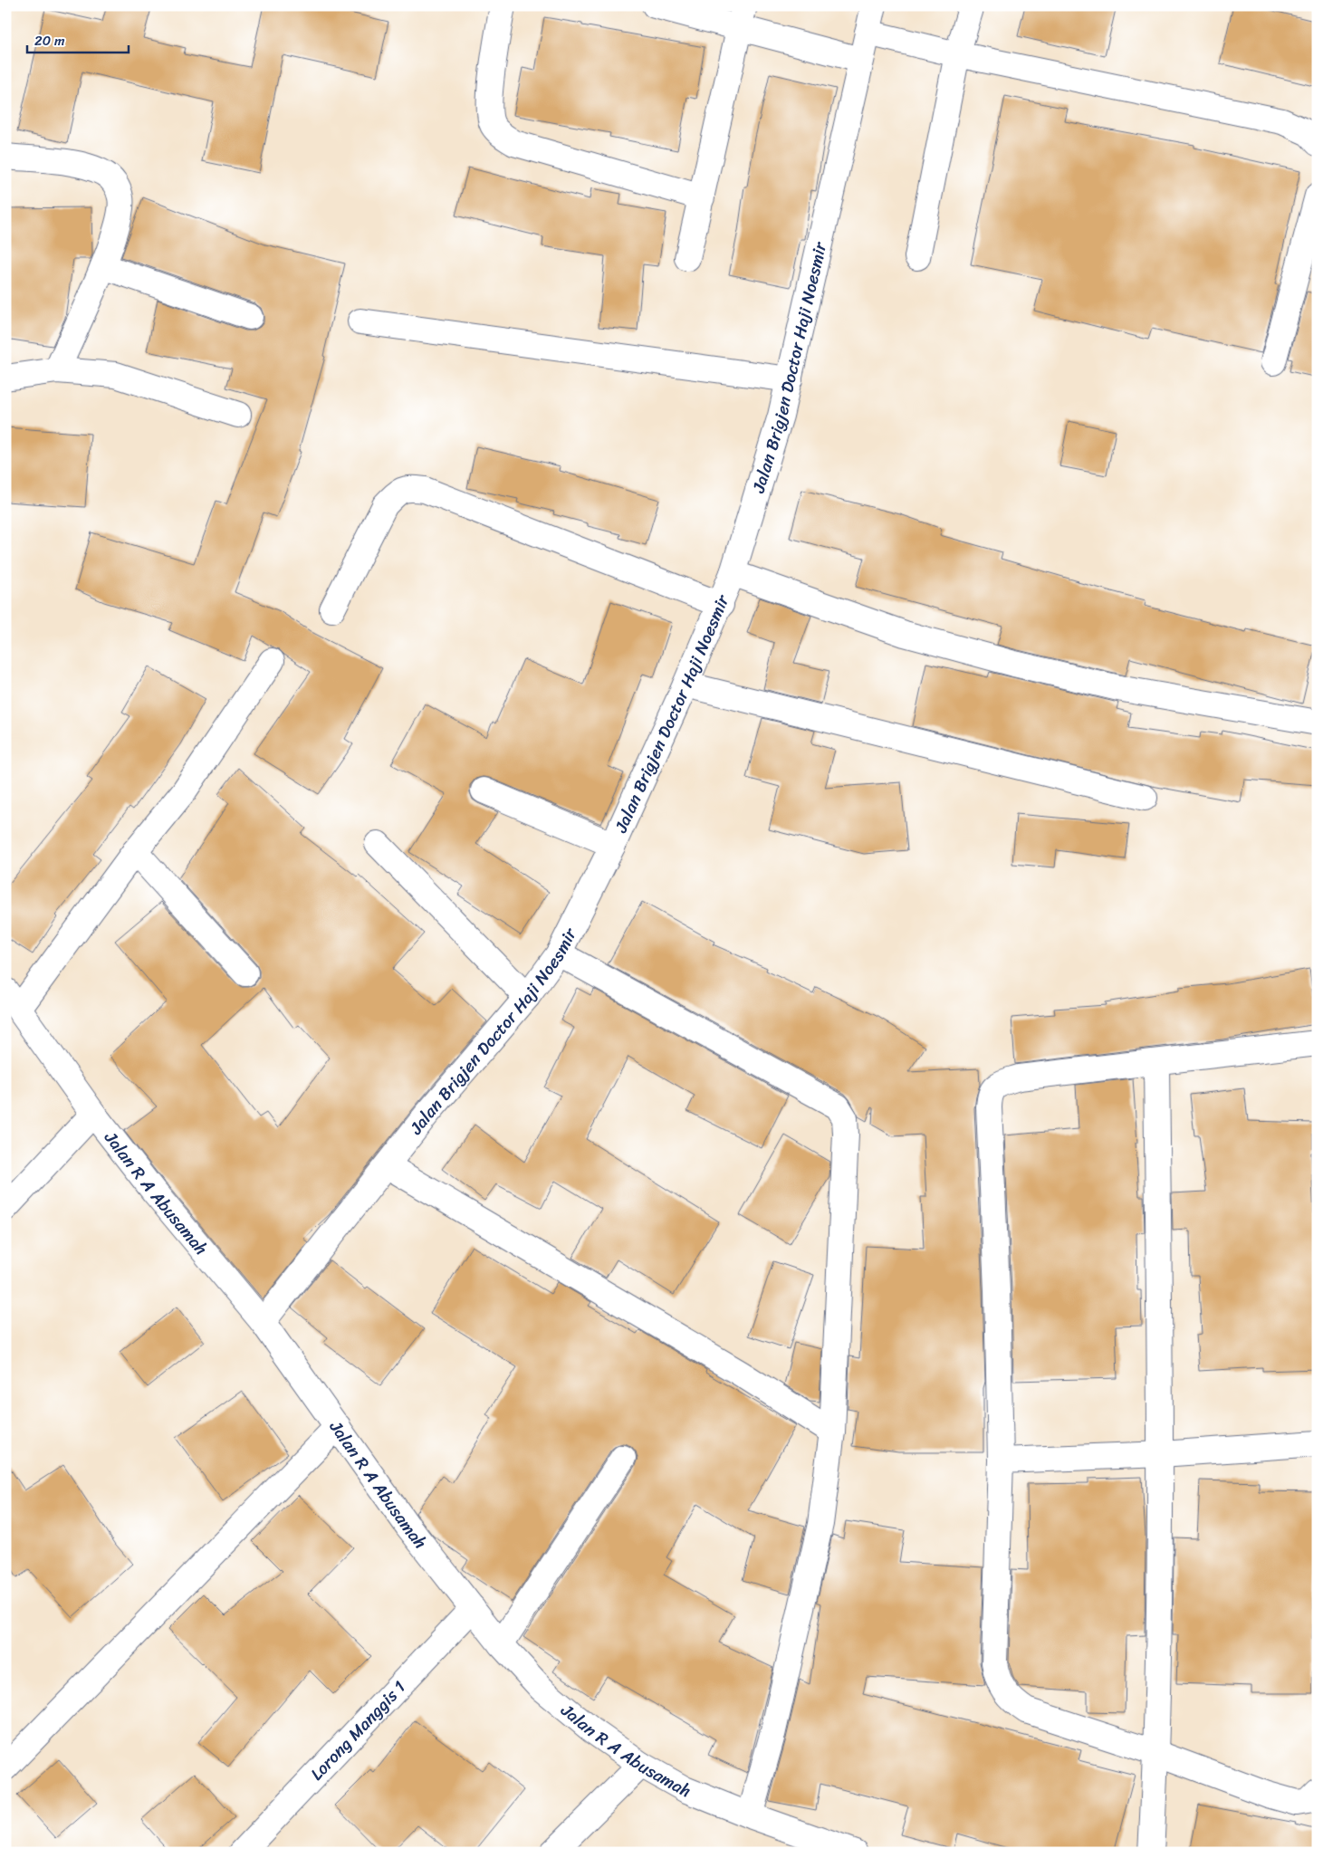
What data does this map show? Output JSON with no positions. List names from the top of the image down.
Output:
{
  "streets": {
    "street": ["Jalan Brigjen Doctor Haji Noesmir", "Jalan R A Abusamah", "Lorong Manggis 1"]
  },
  "crossings": [
    ["Jalan Brigjen Doctor Haji Noesmir", "Jalan R A Abusamah"],
    ["Jalan R A Abusamah", "Lorong Manggis 1"]
  ],
  "scale_bar": "20 m"
}
